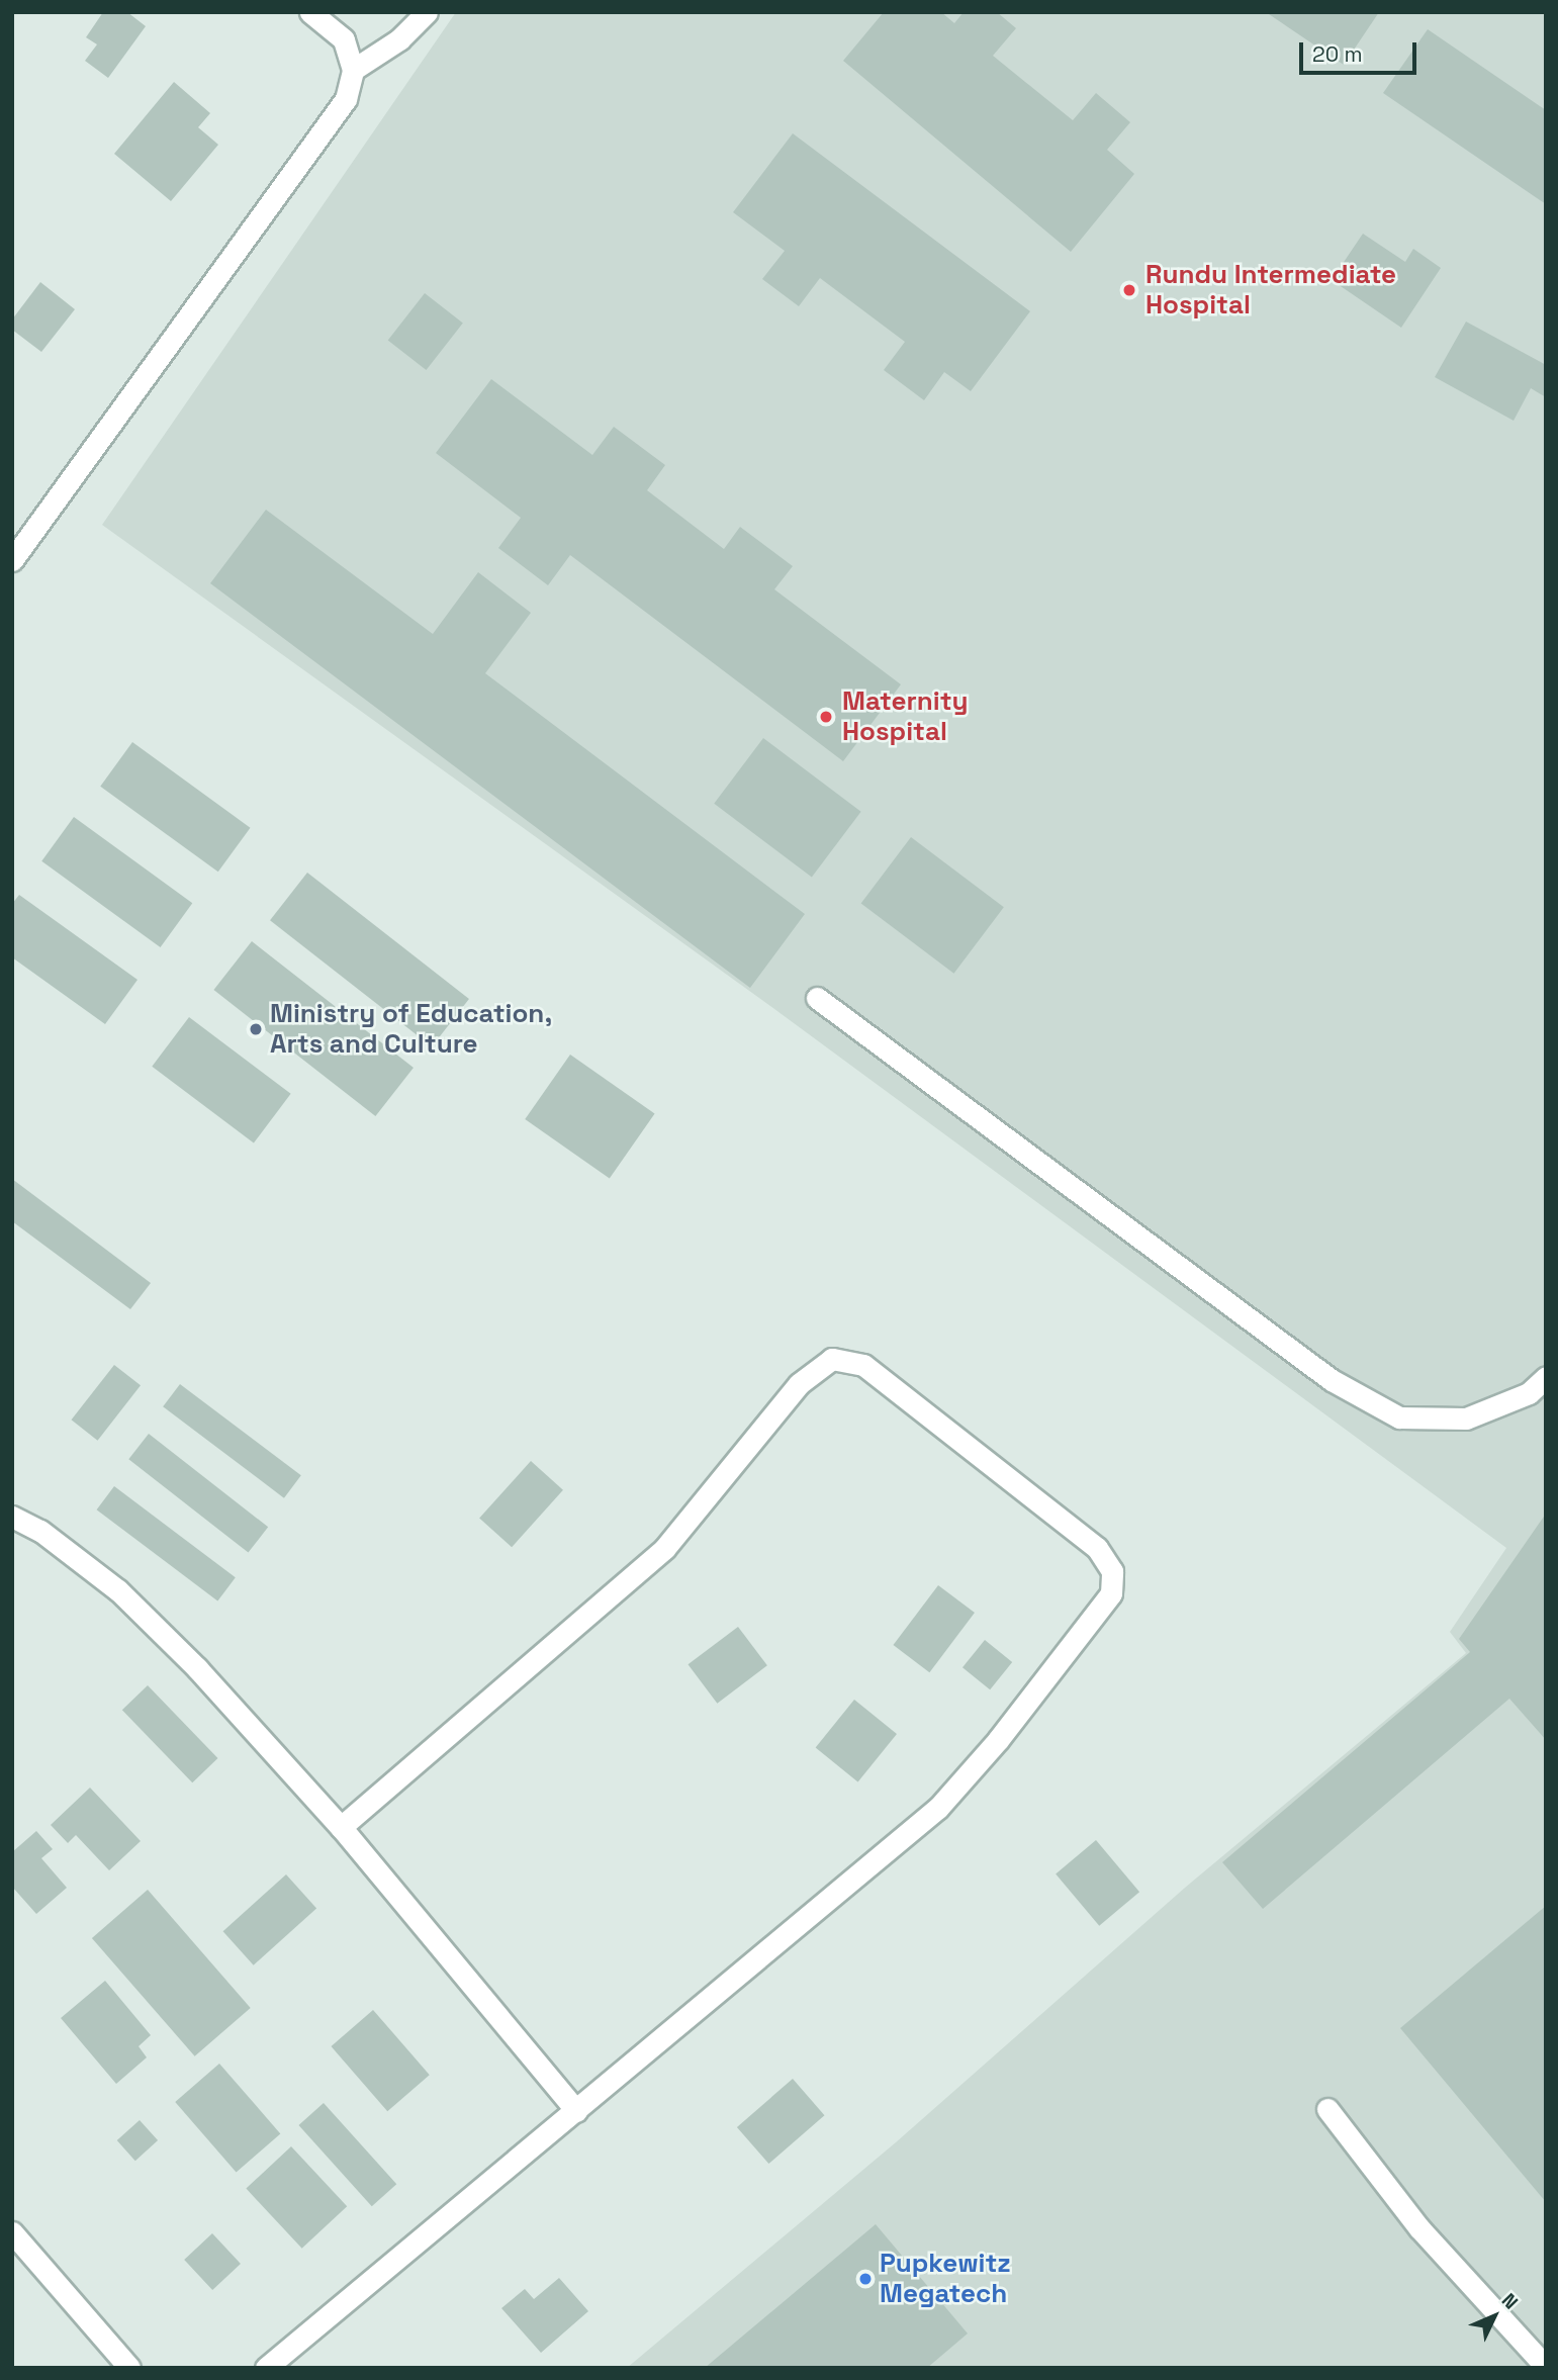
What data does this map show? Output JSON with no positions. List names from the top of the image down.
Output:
{
  "places": [
    "Rundu Intermediate Hospital",
    "Maternity Hospital",
    "Ministry of Education, Arts and Culture",
    "Pupkewitz Megatech"
  ],
  "scale_bar": "20 m",
  "north": "top right"
}
